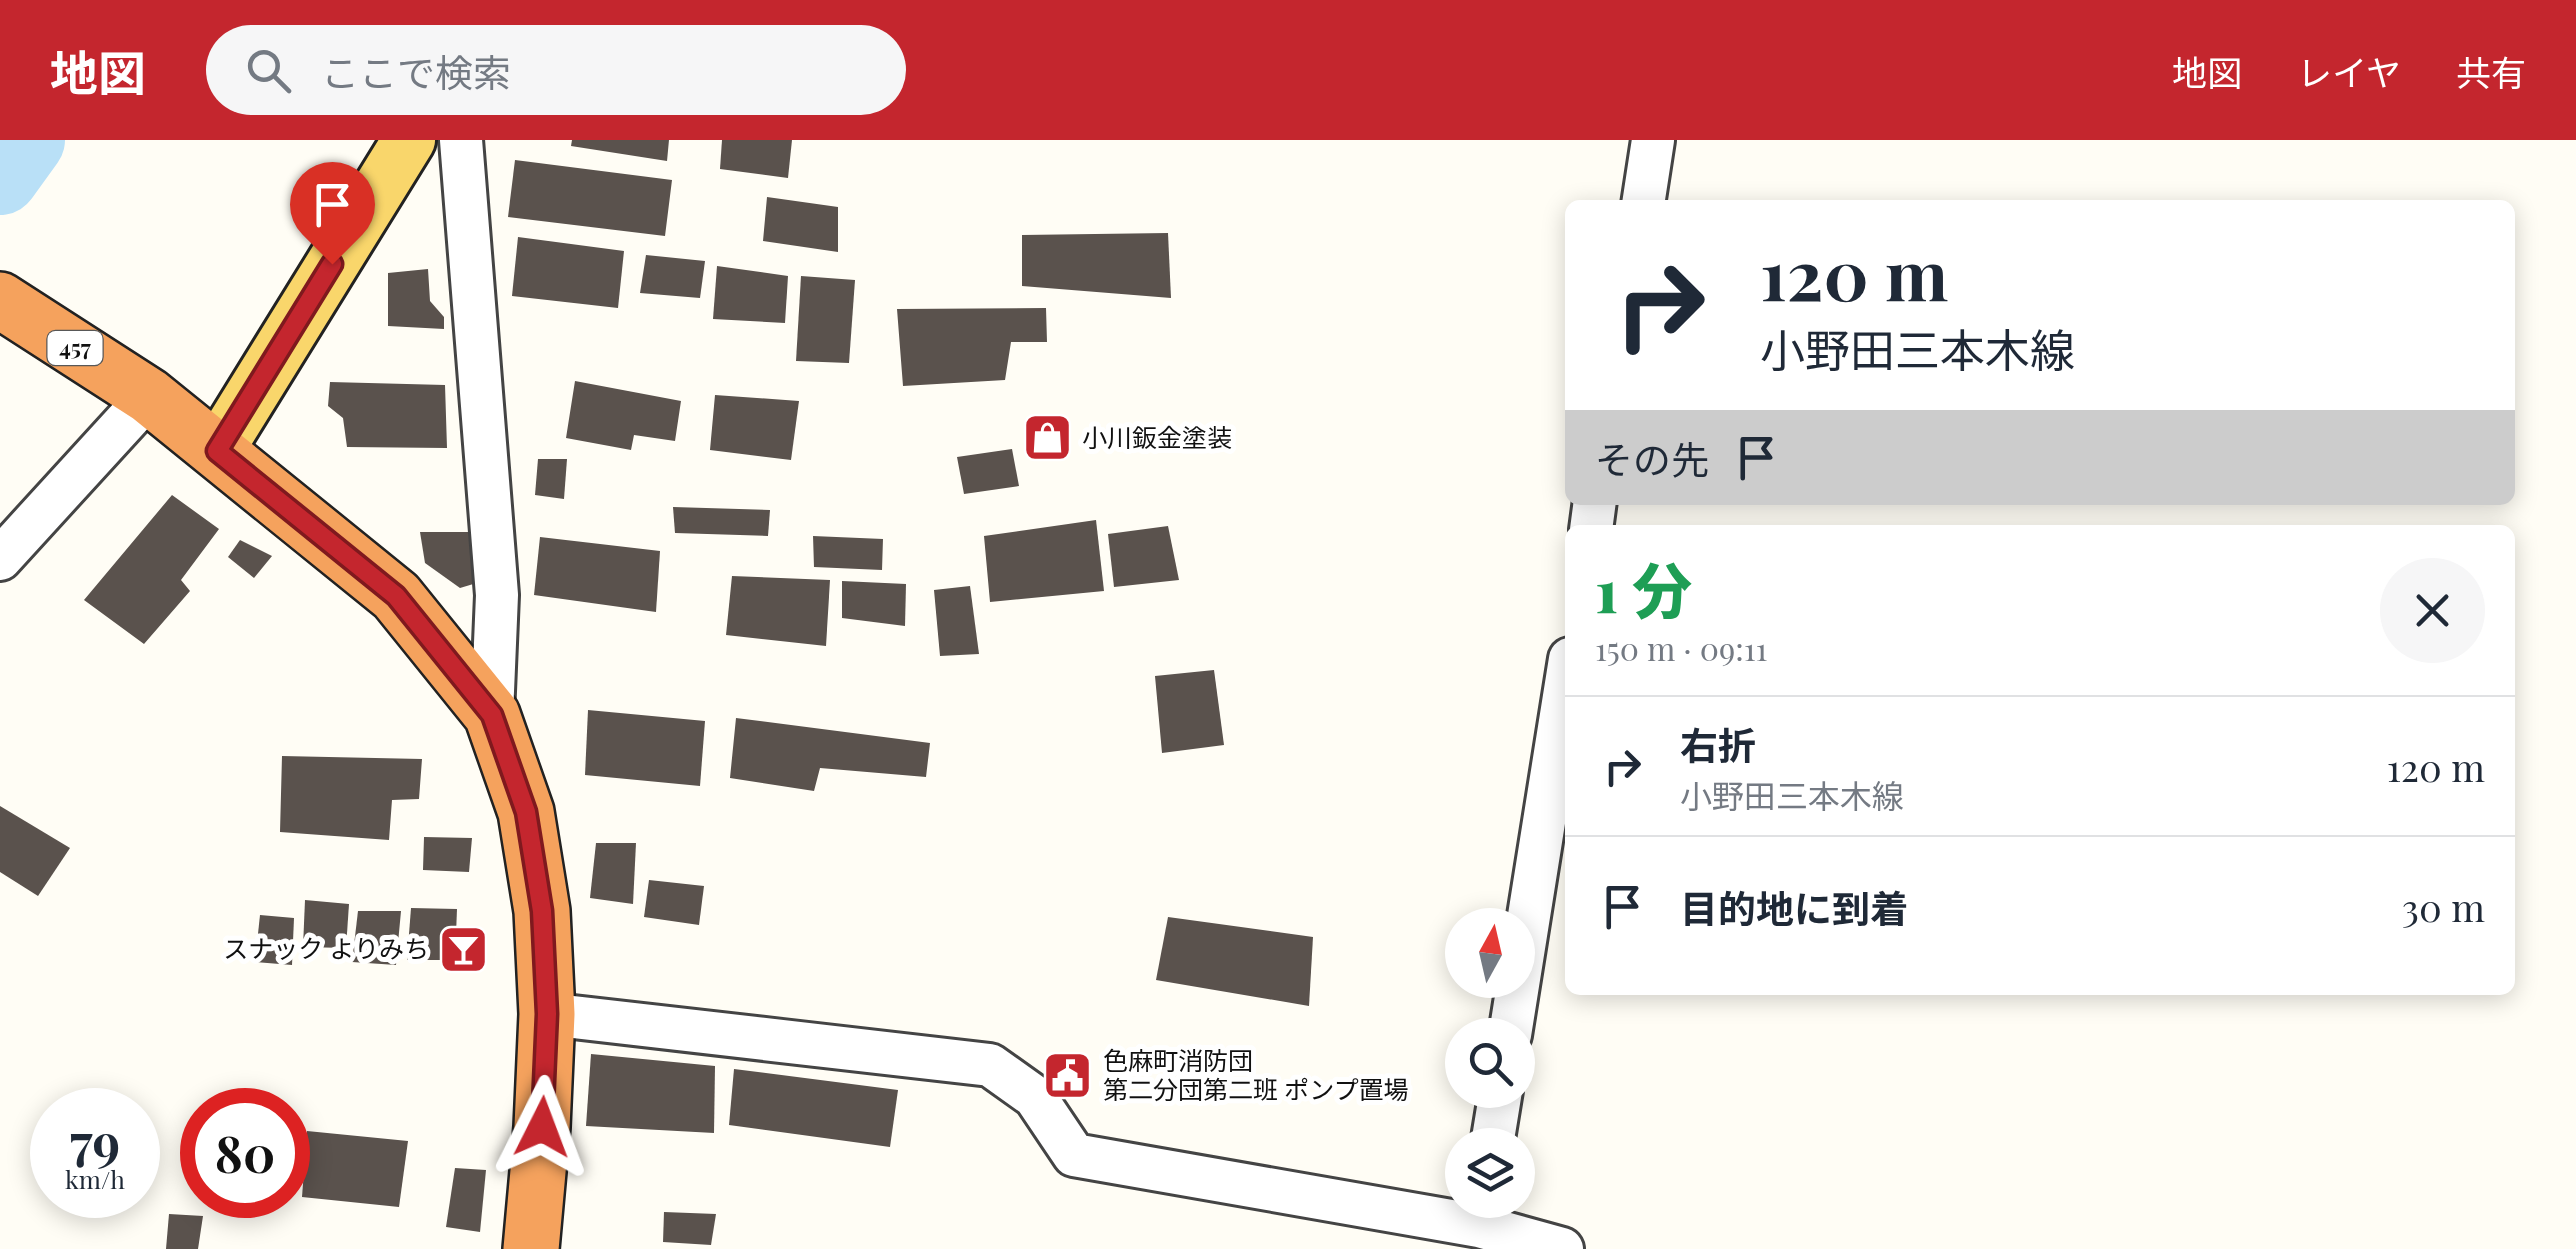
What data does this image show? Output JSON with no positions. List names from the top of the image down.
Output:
{
  "streets": {
    "highway": ["457"]
  },
  "places": {
    "shop": ["小川鈑金塗装"],
    "bar": ["スナック よりみち"],
    "public building": ["色麻町消防団 第二分団第二班 ポンプ置場"]
  },
  "north": "top",
  "page": {
    "header": "地図",
    "search": "ここで検索",
    "nav": ["地図", "レイヤ", "共有"],
    "turn": ["120 m", "小野田三本木線"],
    "then": "その先",
    "heading": ["1 分", "150 m · 09:11"],
    "list": [
      {
        "name": "右折",
        "note": "小野田三本木線",
        "value": "120 m"
      },
      {
        "name": "目的地に到着",
        "value": "30 m"
      }
    ],
    "speed": "79 km/h",
    "limit": "80"
  }
}
